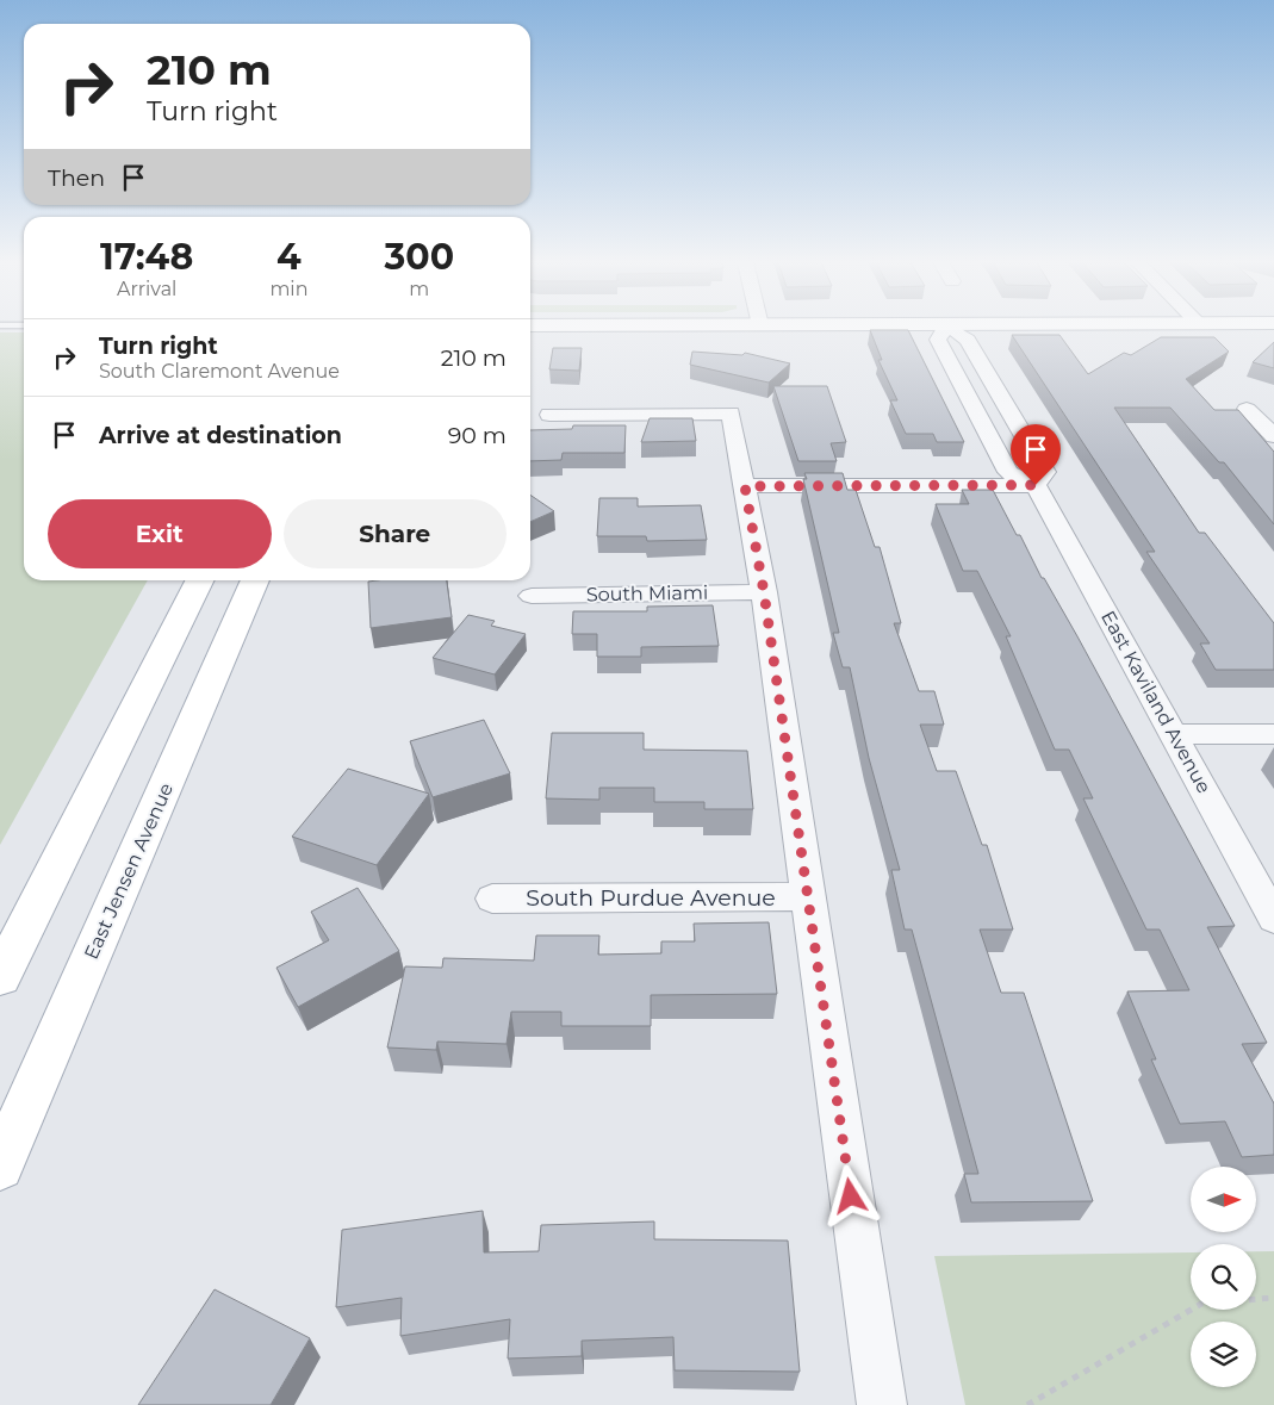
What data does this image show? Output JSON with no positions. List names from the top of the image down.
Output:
{
  "streets": {
    "street": [
      "South Miami",
      "East Kaviland Avenue",
      "East Jensen Avenue",
      "South Purdue Avenue"
    ]
  },
  "north": "right",
  "page": {
    "turn": ["210 m", "Turn right"],
    "then": "Then",
    "eta": [
      "17:48",
      "Arrival",
      "4",
      "min",
      "300",
      "m"
    ],
    "list": [
      {
        "name": "Turn right",
        "note": "South Claremont Avenue",
        "value": "210 m"
      },
      {
        "name": "Arrive at destination",
        "value": "90 m"
      }
    ],
    "buttons": ["Exit", "Share"]
  }
}
